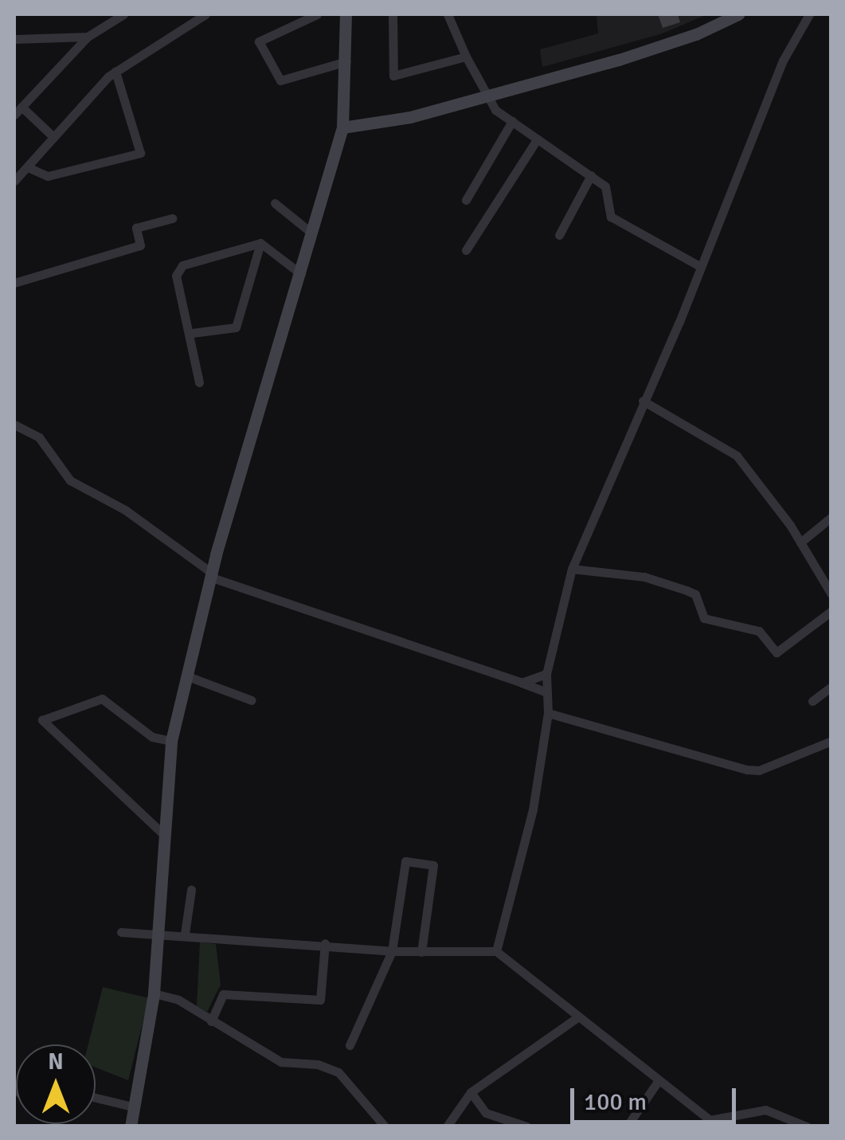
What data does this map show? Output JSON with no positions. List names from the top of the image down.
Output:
{
  "scale_bar": "100 m",
  "north": "top"
}
